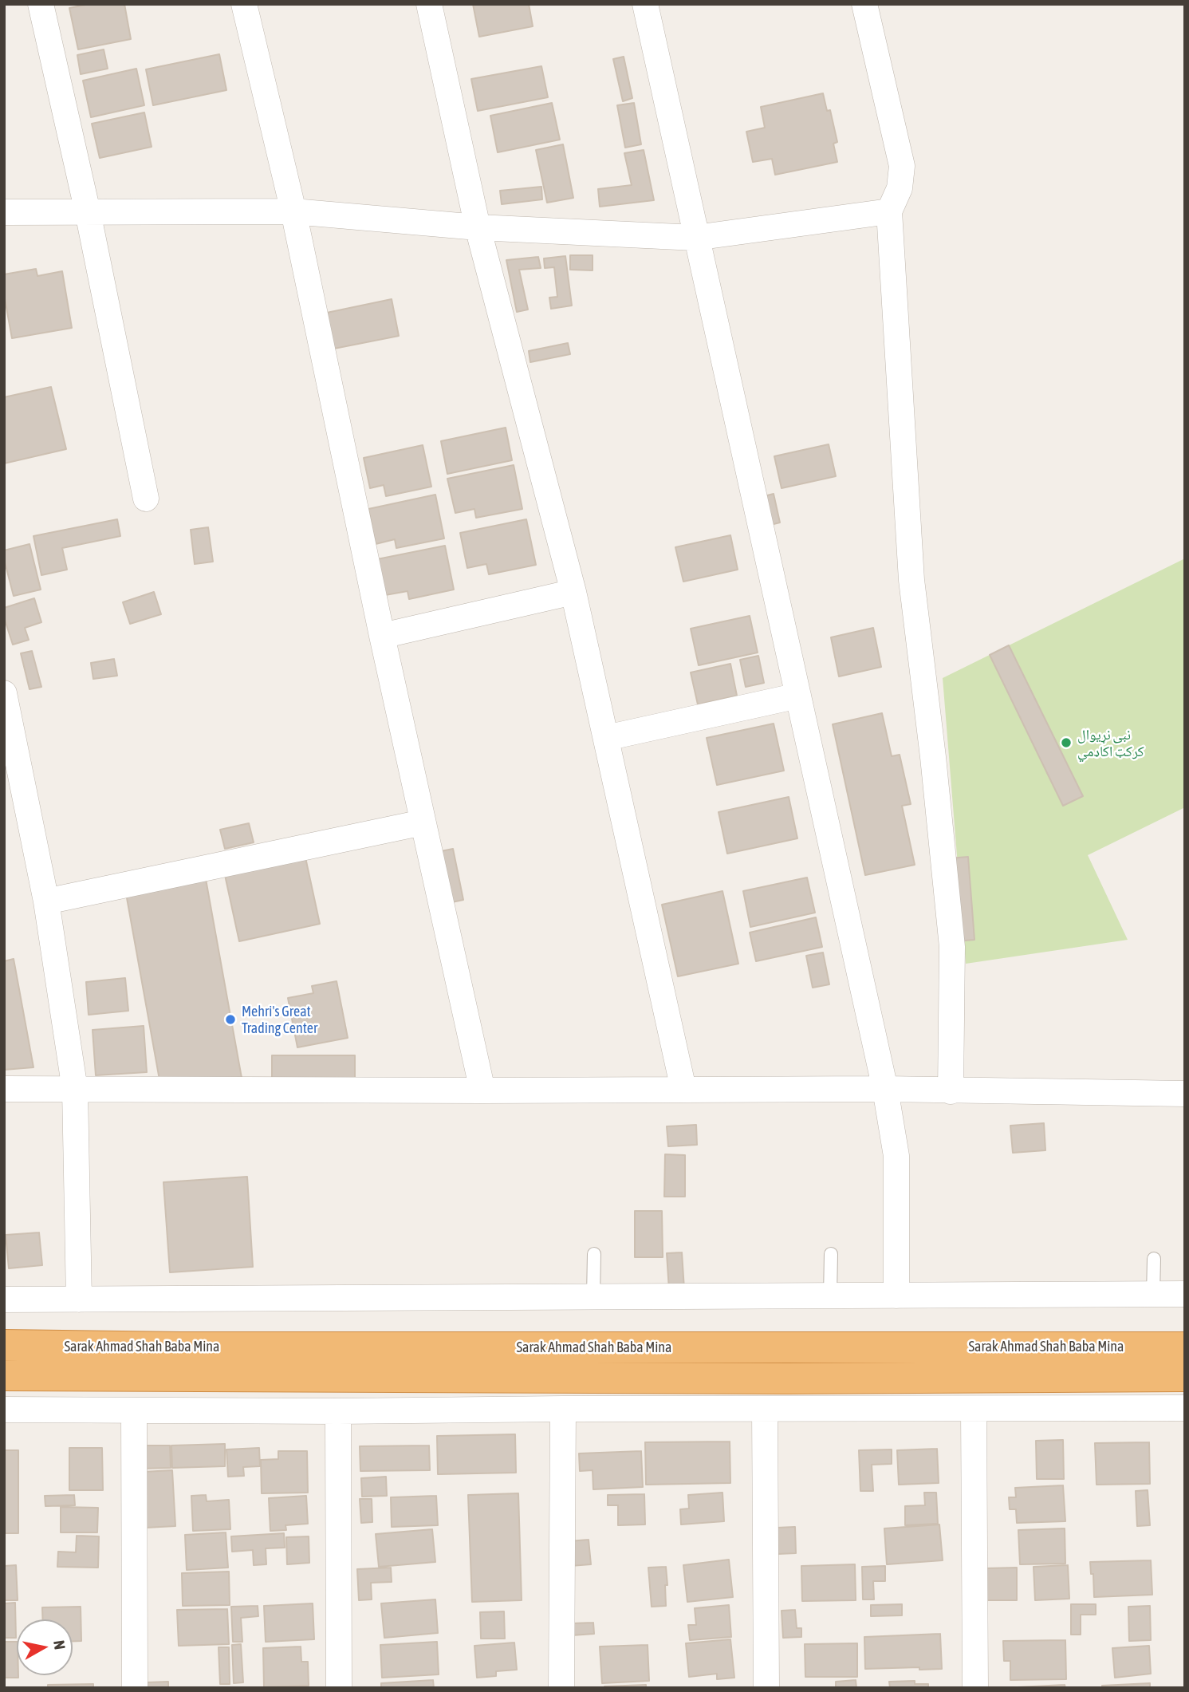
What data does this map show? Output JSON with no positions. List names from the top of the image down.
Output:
{
  "streets": {
    "highway": ["Sarak Ahmad Shah Baba Mina"]
  },
  "places": ["نبی نړیوال کرکټ اکاډمي", "Mehri's Great Trading Center"],
  "north": "right"
}
